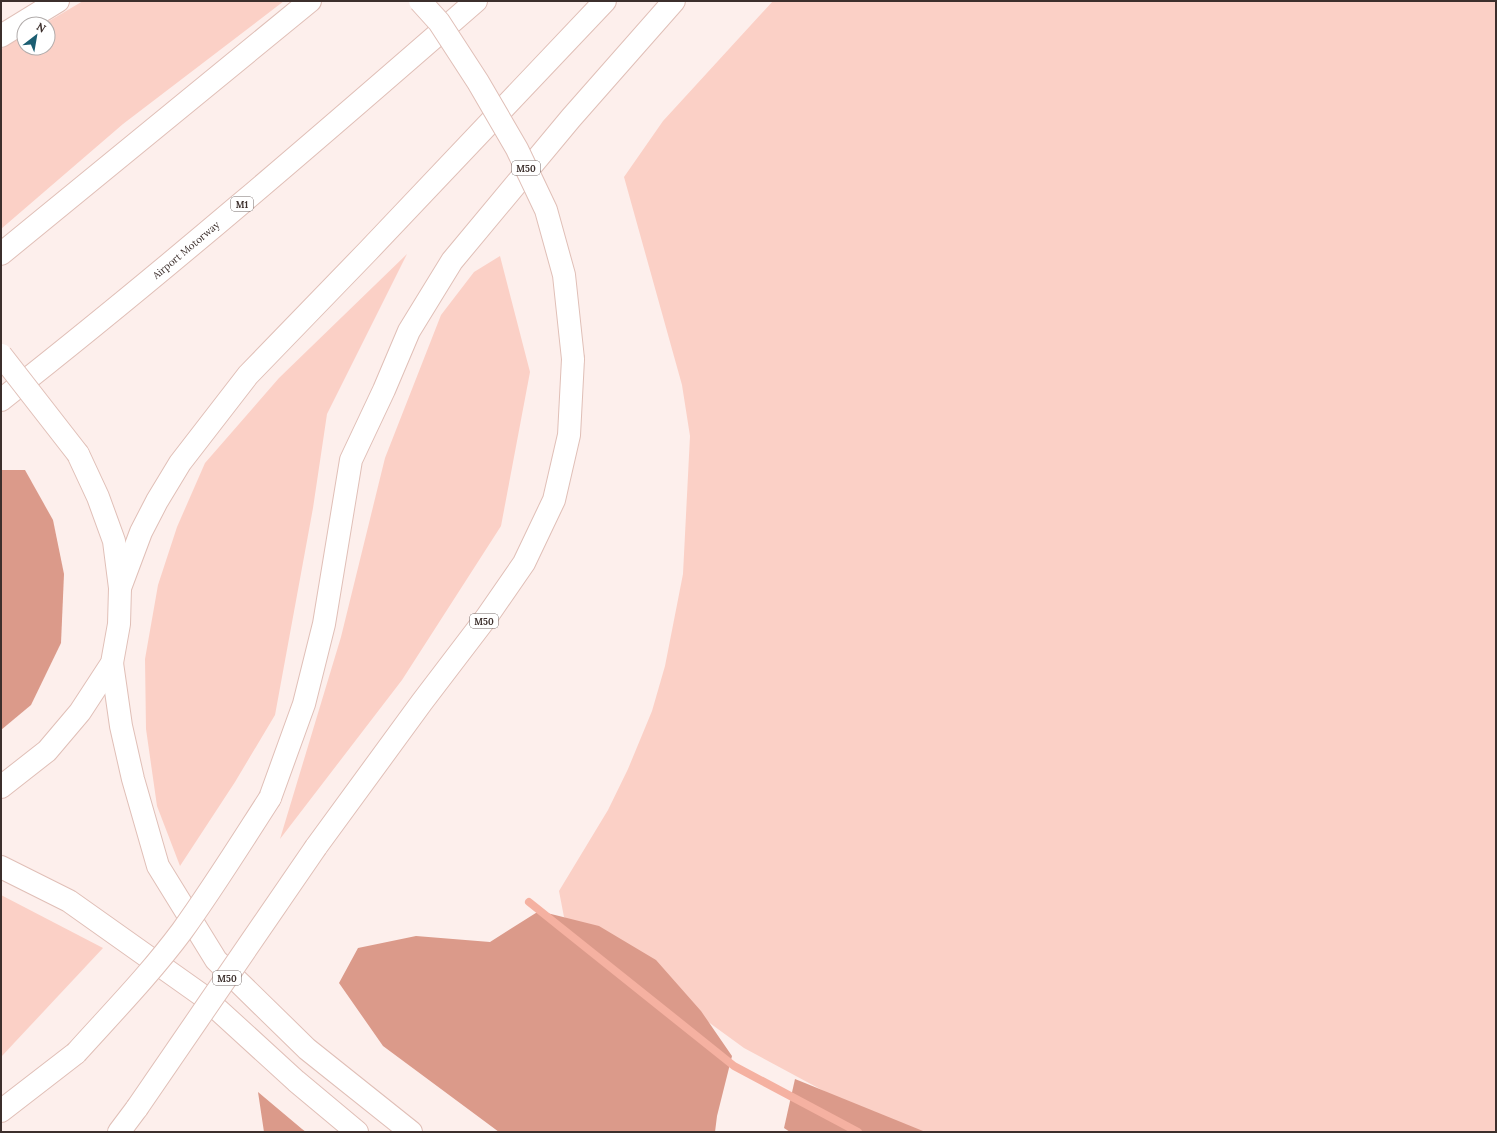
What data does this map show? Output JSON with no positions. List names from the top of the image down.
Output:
{
  "streets": {
    "main road": ["M50", "M1", "Airport Motorway"]
  },
  "north": "top right"
}
